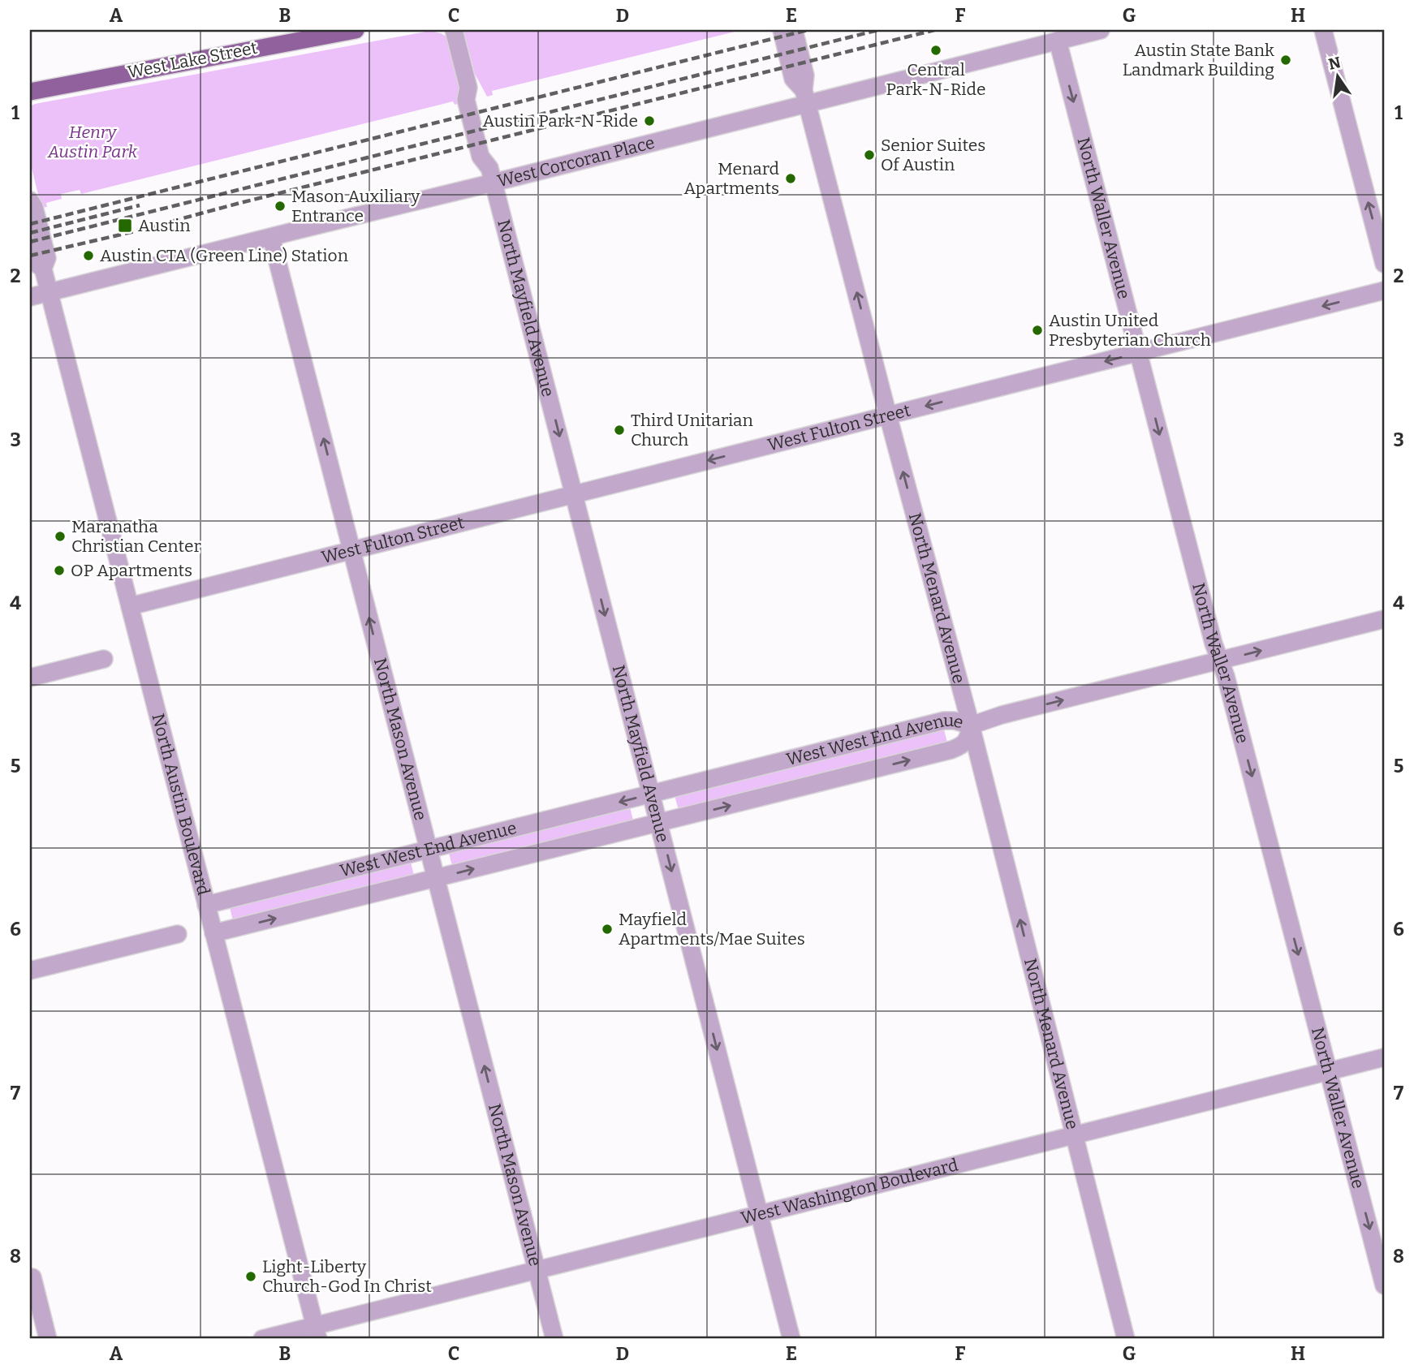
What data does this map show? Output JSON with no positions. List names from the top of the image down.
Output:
{
  "streets": {
    "main road": ["West Lake Street"],
    "street": [
      "West Corcoran Place",
      "North Waller Avenue",
      "North Mayfield Avenue",
      "West Fulton Street",
      "North Menard Avenue",
      "North Mason Avenue",
      "West West End Avenue",
      "North Austin Boulevard",
      "West Washington Boulevard"
    ]
  },
  "crossings": [
    ["West Corcoran Place", "North Waller Avenue"],
    ["West Corcoran Place", "North Mayfield Avenue"],
    ["West Corcoran Place", "North Menard Avenue"],
    ["West Corcoran Place", "North Mason Avenue"],
    ["West Corcoran Place", "North Austin Boulevard"],
    ["North Waller Avenue", "West Fulton Street"],
    ["North Waller Avenue", "West Washington Boulevard"],
    ["North Mayfield Avenue", "West Fulton Street"],
    ["North Mayfield Avenue", "West West End Avenue"],
    ["North Mayfield Avenue", "West Washington Boulevard"],
    ["West Fulton Street", "North Menard Avenue"],
    ["West Fulton Street", "North Mason Avenue"],
    ["West Fulton Street", "North Austin Boulevard"],
    ["North Menard Avenue", "West West End Avenue"],
    ["North Menard Avenue", "West Washington Boulevard"],
    ["North Mason Avenue", "West West End Avenue"],
    ["North Mason Avenue", "West Washington Boulevard"],
    ["West West End Avenue", "North Austin Boulevard"],
    ["North Austin Boulevard", "West Washington Boulevard"]
  ],
  "one_way": [
    "North Waller Avenue",
    "North Mayfield Avenue",
    "West Fulton Street",
    "North Menard Avenue",
    "North Mason Avenue"
  ],
  "parks": ["Henry Austin Park"],
  "places": {
    "other": [
      "Central Park-N-Ride",
      "Austin State Bank Landmark Building",
      "Austin Park-N-Ride",
      "Senior Suites Of Austin",
      "Menard Apartments",
      "Mason Auxiliary Entrance",
      "Austin CTA (Green Line) Station",
      "Austin United Presbyterian Church",
      "Third Unitarian Church",
      "Maranatha Christian Center",
      "OP Apartments",
      "Mayfield Apartments/Mae Suites",
      "Light-Liberty Church-God In Christ"
    ],
    "transit": ["Austin"]
  },
  "north": "top",
  "grid": {
    "columns": [
      "A",
      "B",
      "C",
      "D",
      "E",
      "F",
      "G",
      "H"
    ],
    "rows": [
      "1",
      "2",
      "3",
      "4",
      "5",
      "6",
      "7",
      "8"
    ]
  }
}
